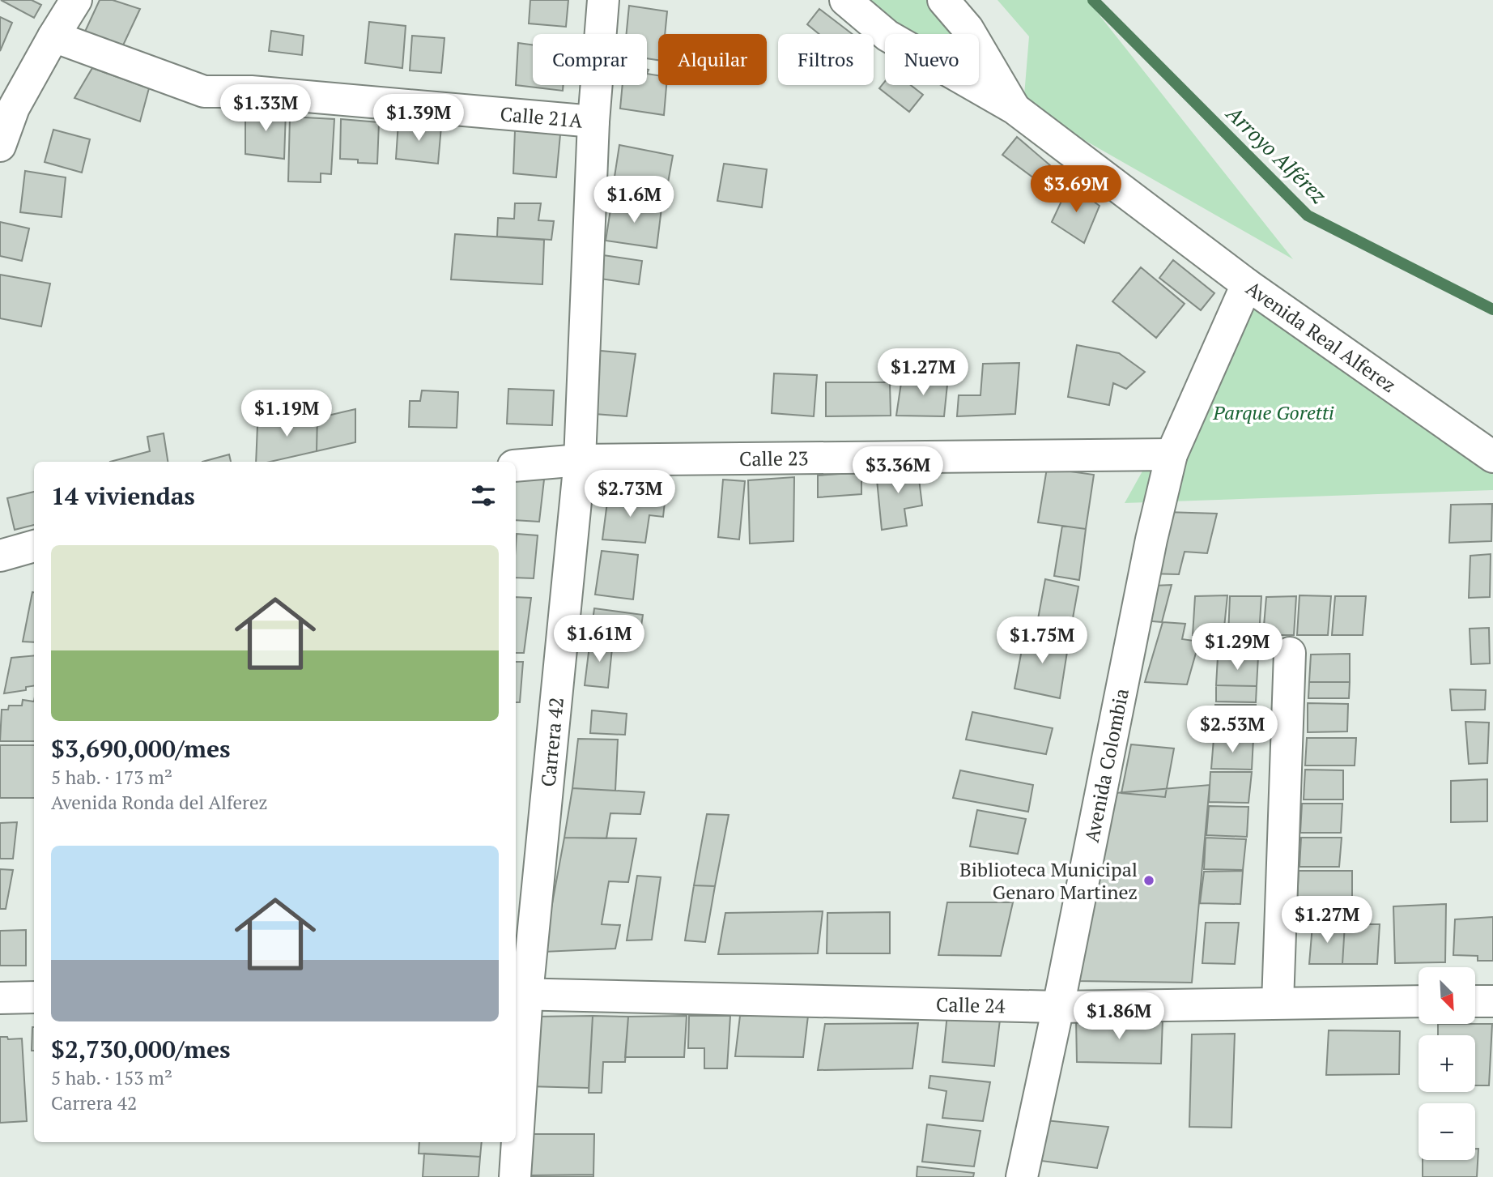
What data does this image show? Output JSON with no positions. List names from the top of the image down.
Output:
{
  "streets": {
    "street": [
      "Calle 21A",
      "Avenida Real Alferez",
      "Calle 23",
      "Carrera 42",
      "Avenida Colombia",
      "Calle 24"
    ]
  },
  "crossings": [
    ["Calle 21A", "Carrera 42"],
    ["Avenida Real Alferez", "Calle 23"],
    ["Avenida Real Alferez", "Avenida Colombia"],
    ["Calle 23", "Carrera 42"],
    ["Calle 23", "Avenida Colombia"],
    ["Carrera 42", "Calle 24"],
    ["Avenida Colombia", "Calle 24"]
  ],
  "water": ["Arroyo Alférez"],
  "parks": ["Parque Goretti"],
  "places": ["Biblioteca Municipal Genaro Martinez"],
  "north": "bottom right",
  "page": {
    "chip": [
      "Comprar",
      "Alquilar",
      "Filtros",
      "Nuevo"
    ],
    "price": [
      "$1.33M",
      "$1.39M",
      "$3.69M",
      "$1.6M",
      "$1.27M",
      "$1.19M",
      "$3.36M",
      "$2.73M",
      "$1.61M",
      "$1.75M",
      "$1.29M",
      "$2.53M",
      "$1.27M",
      "$1.86M"
    ],
    "heading": "14 viviendas",
    "list": [
      {
        "name": "$3,690,000/mes",
        "note": "5 hab. · 173 m² · Avenida Ronda del Alferez"
      },
      {
        "name": "$2,730,000/mes",
        "note": "5 hab. · 153 m² · Carrera 42"
      }
    ],
    "map_buttons": ["+", "−"]
  }
}
